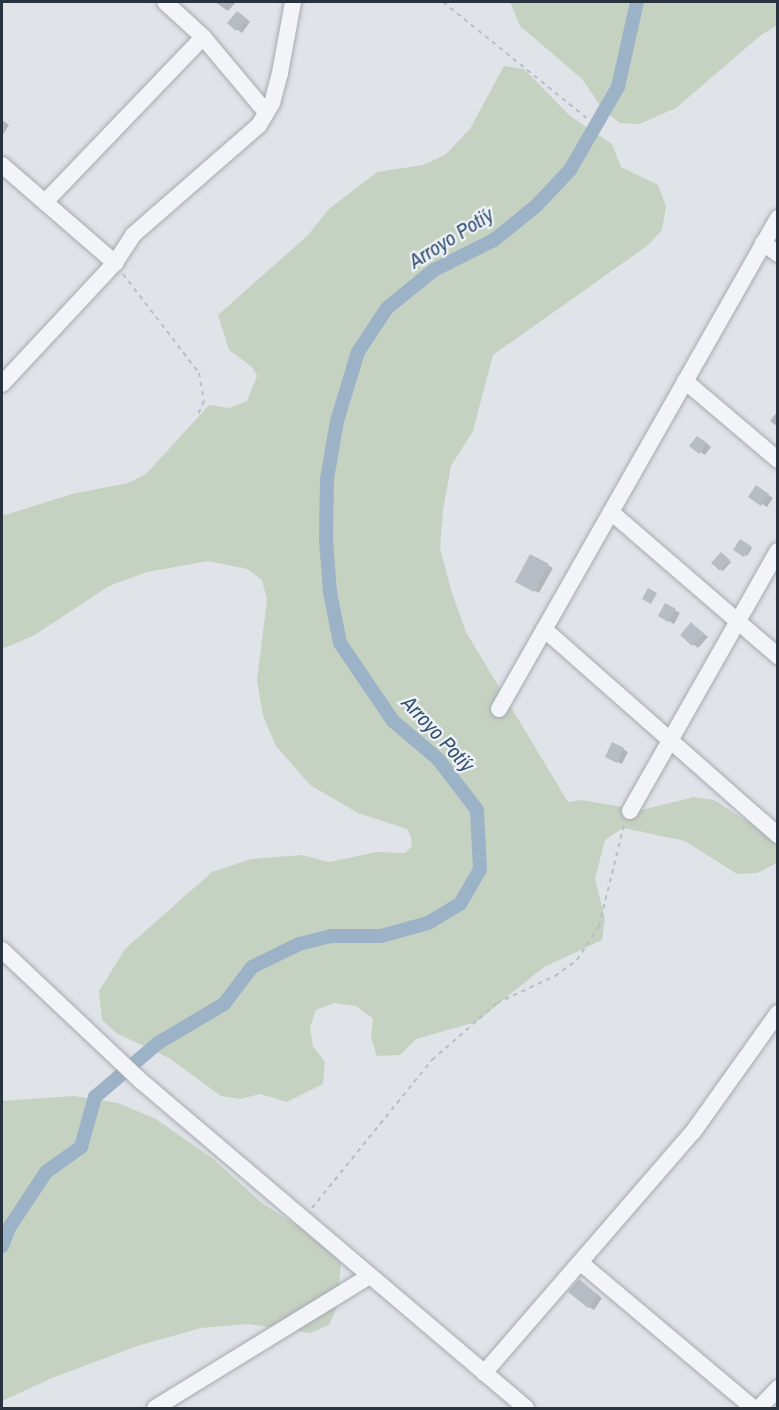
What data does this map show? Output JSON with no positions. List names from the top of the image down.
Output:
{
  "water": ["Arroyo Poti´y"]
}
